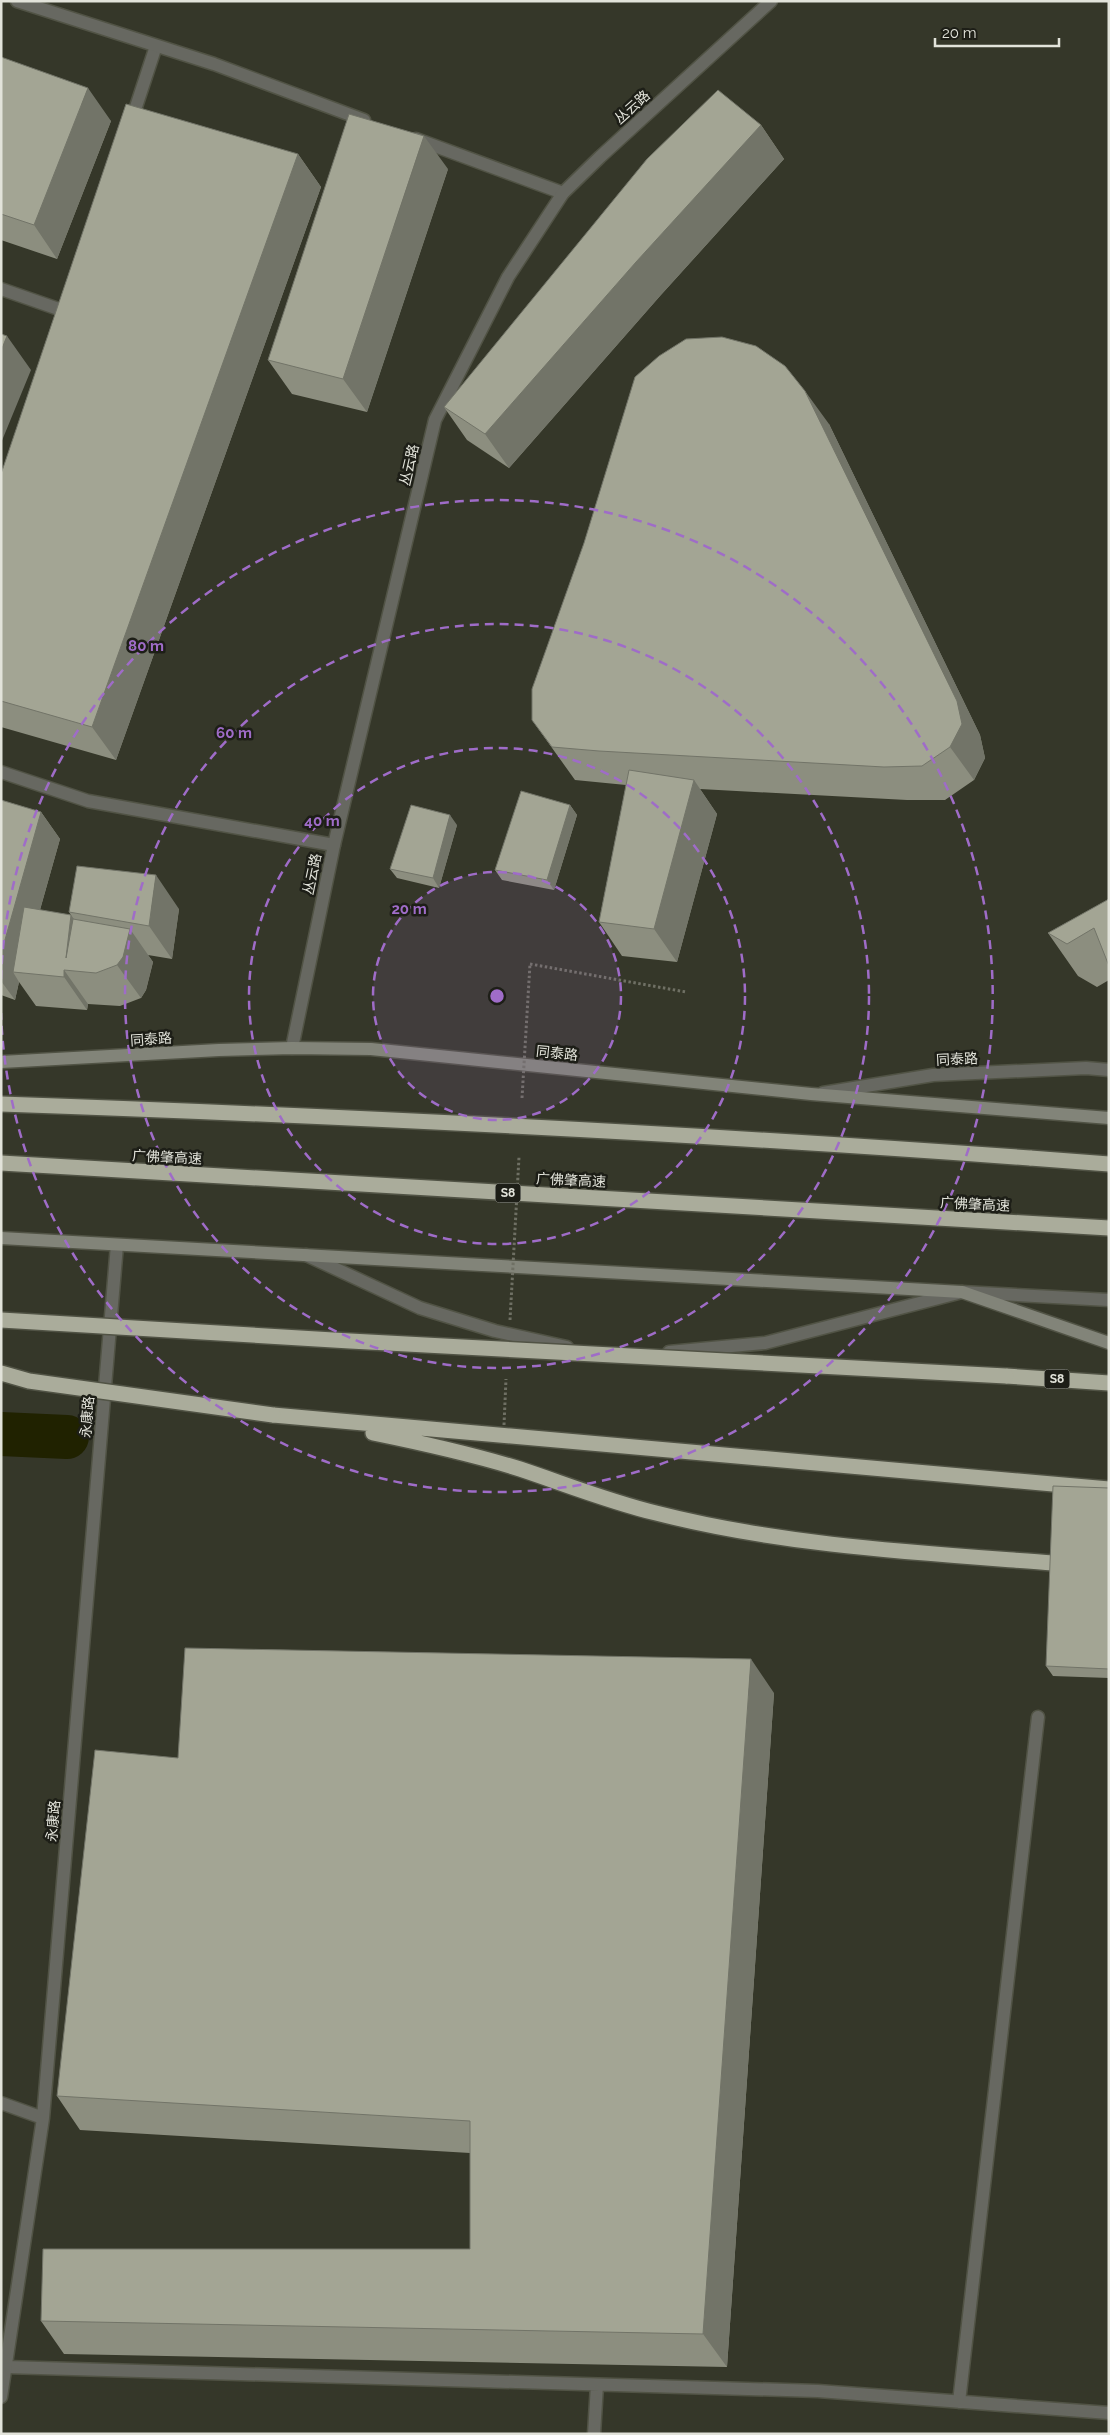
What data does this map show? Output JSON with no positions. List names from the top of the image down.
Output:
{
  "streets": {
    "highway": ["广佛肇高速", "S8"],
    "main road": ["同泰路"],
    "street": ["丛云路", "永康路"]
  },
  "crossings": [
    ["丛云路", "同泰路"]
  ],
  "scale_bar": "20 m",
  "rings": [
    "80 m",
    "60 m",
    "40 m",
    "20 m"
  ]
}
